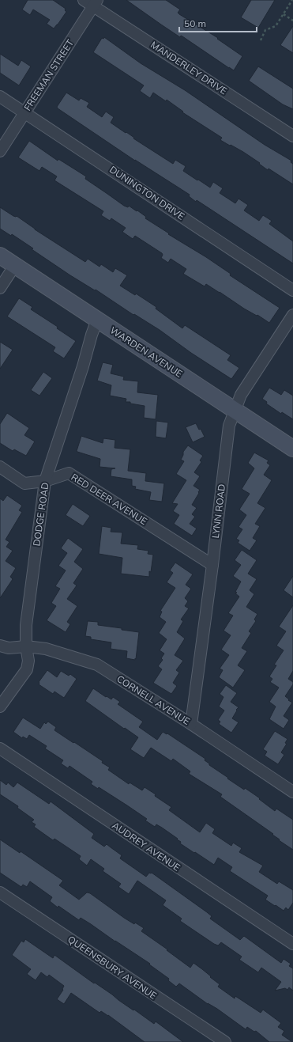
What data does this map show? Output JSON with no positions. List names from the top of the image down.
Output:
{
  "streets": {
    "main road": ["WARDEN AVENUE"],
    "street": [
      "MANDERLEY DRIVE",
      "FREEMAN STREET",
      "DUNINGTON DRIVE",
      "RED DEER AVENUE",
      "LYNN ROAD",
      "DODGE ROAD",
      "CORNELL AVENUE",
      "AUDREY AVENUE",
      "QUEENSBURY AVENUE"
    ]
  },
  "crossings": [
    ["MANDERLEY DRIVE", "FREEMAN STREET"],
    ["FREEMAN STREET", "DUNINGTON DRIVE"],
    ["WARDEN AVENUE", "LYNN ROAD"],
    ["WARDEN AVENUE", "DODGE ROAD"],
    ["RED DEER AVENUE", "LYNN ROAD"],
    ["RED DEER AVENUE", "DODGE ROAD"],
    ["LYNN ROAD", "CORNELL AVENUE"],
    ["DODGE ROAD", "CORNELL AVENUE"]
  ],
  "scale_bar": "50 m"
}
